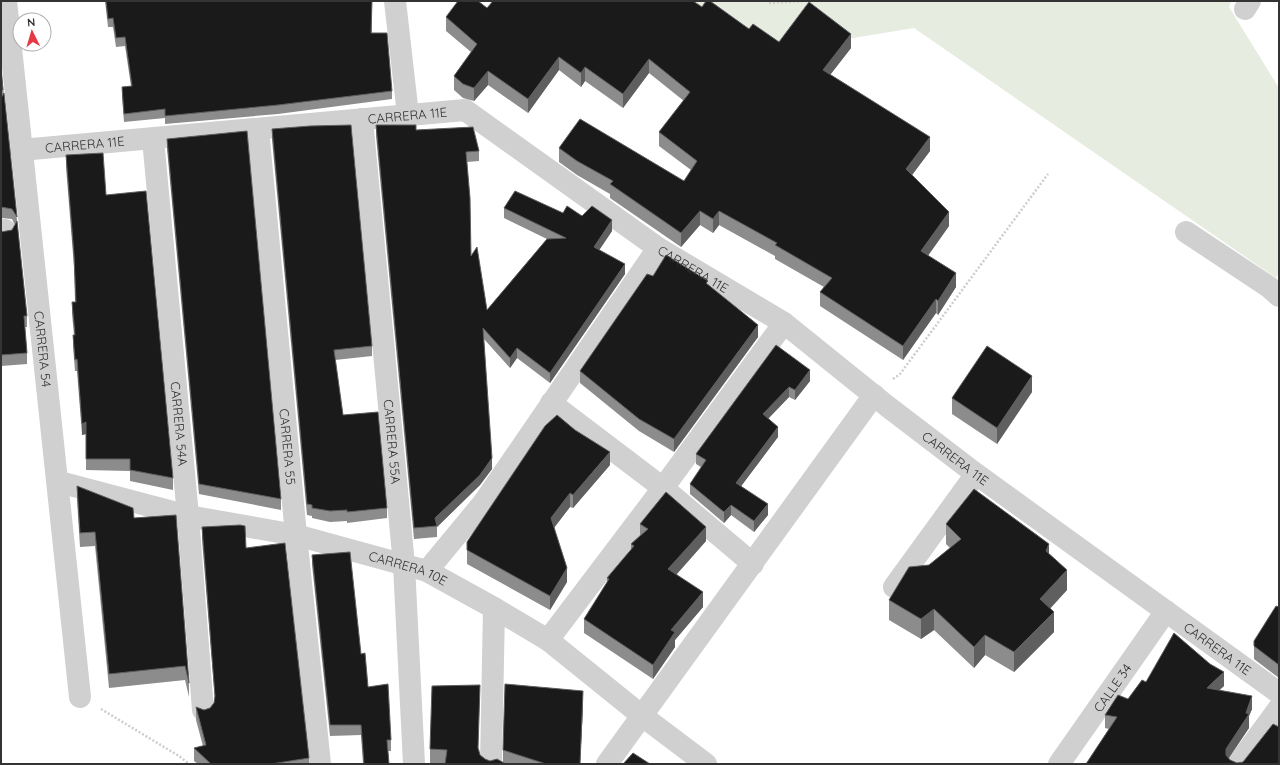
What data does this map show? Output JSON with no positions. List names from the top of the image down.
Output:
{
  "streets": {
    "street": [
      "CARRERA 11E",
      "CARRERA 54",
      "CARRERA 54A",
      "CARRERA 55A",
      "CARRERA 55",
      "CARRERA 10E",
      "CALLE 34"
    ]
  },
  "crossings": [
    ["CARRERA 11E", "CARRERA 54"],
    ["CARRERA 11E", "CARRERA 54A"],
    ["CARRERA 11E", "CARRERA 55A"],
    ["CARRERA 11E", "CARRERA 55"],
    ["CARRERA 11E", "CALLE 34"],
    ["CARRERA 54", "CARRERA 10E"],
    ["CARRERA 54A", "CARRERA 10E"],
    ["CARRERA 55A", "CARRERA 10E"],
    ["CARRERA 55", "CARRERA 10E"]
  ],
  "north": "top"
}
